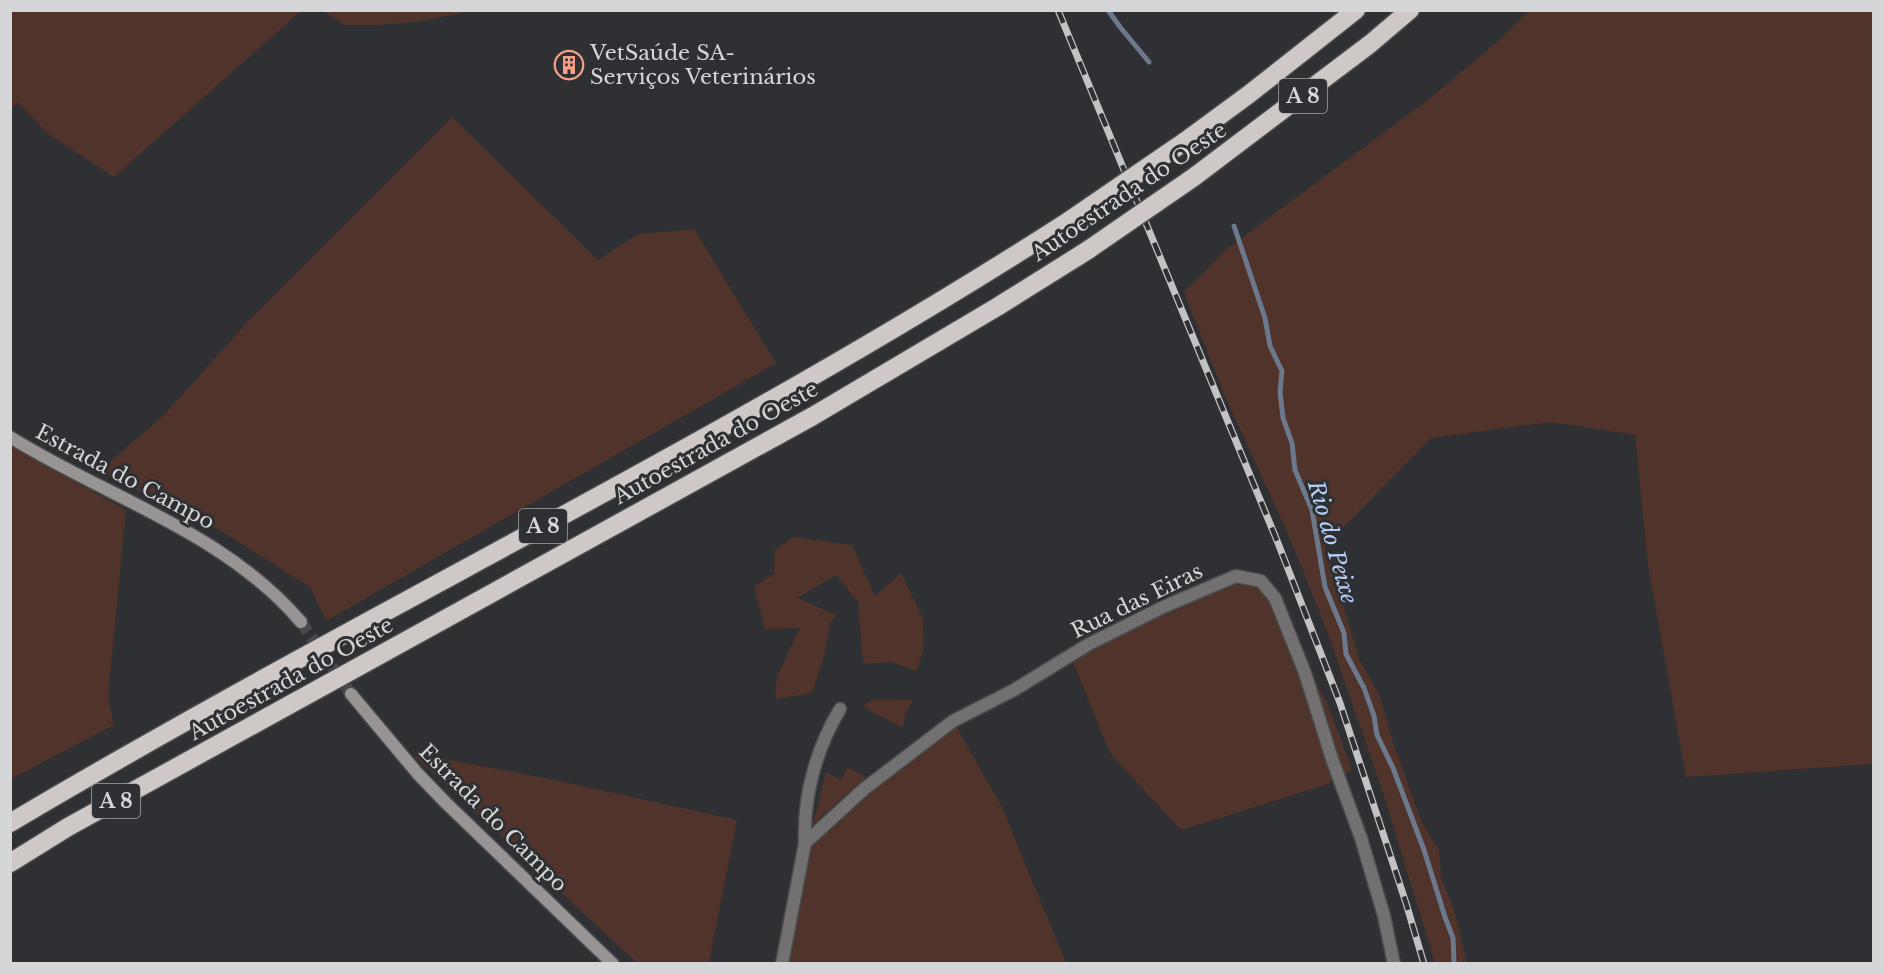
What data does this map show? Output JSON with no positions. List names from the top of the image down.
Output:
{
  "streets": {
    "highway": ["A 8", "Autoestrada do Oeste"],
    "street": ["Estrada do Campo", "Rua das Eiras"]
  },
  "water": ["Rio do Peixe"],
  "places": {
    "building": ["VetSaúde SA- Serviços Veterinários"]
  }
}
